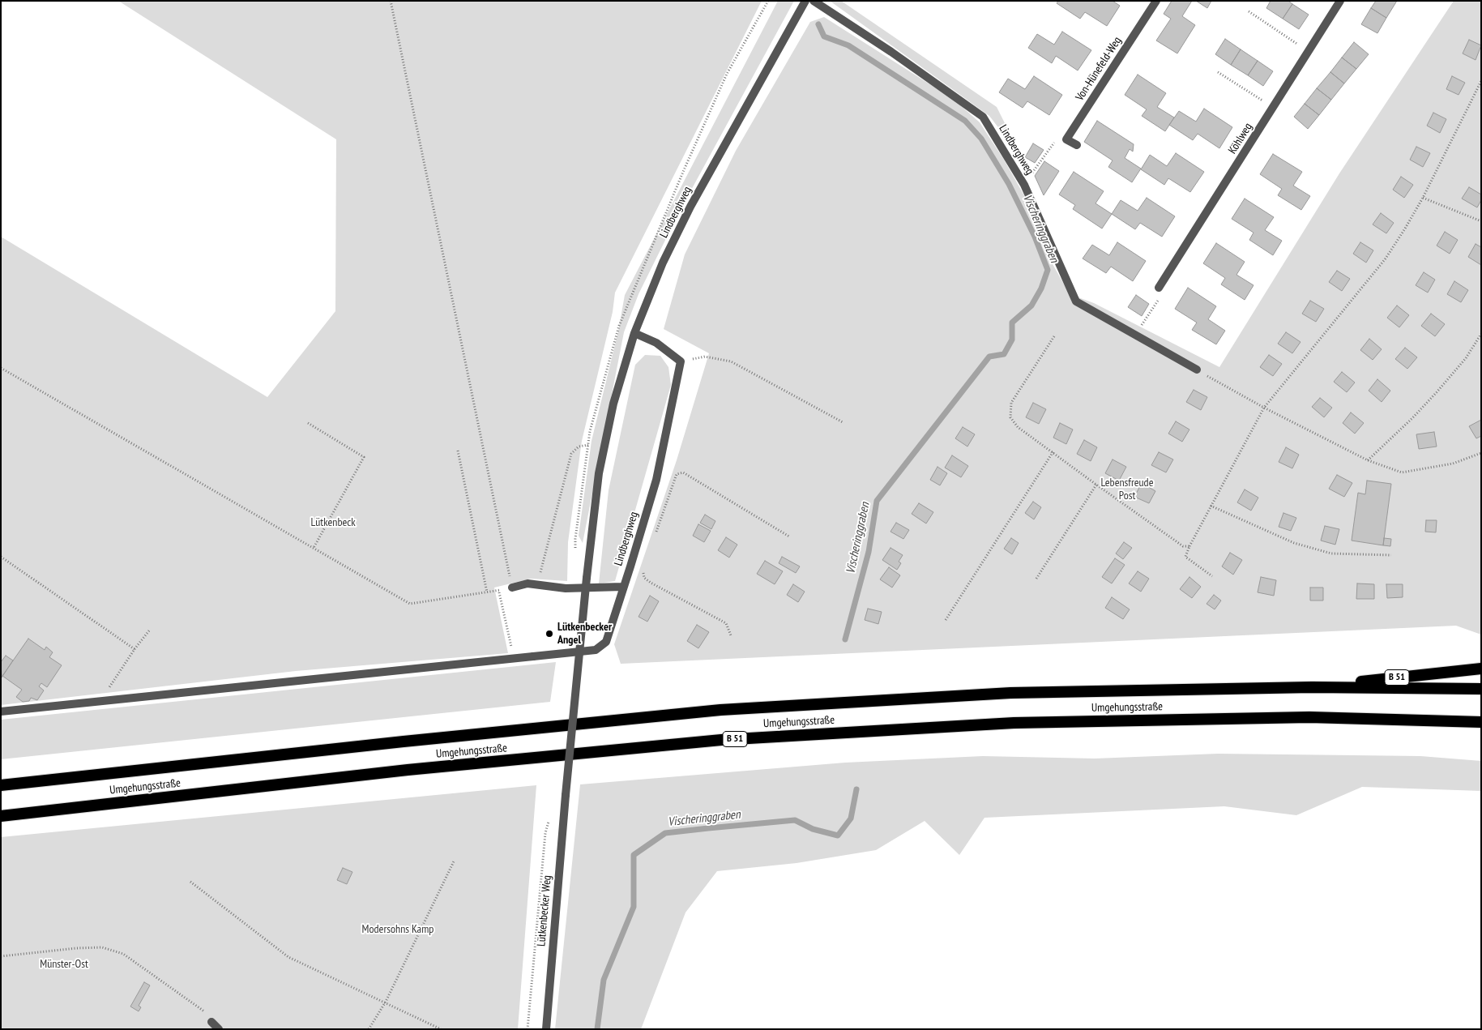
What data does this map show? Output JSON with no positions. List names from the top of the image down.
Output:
{
  "streets": {
    "highway": ["B 51", "Umgehungsstraße"],
    "street": [
      "Von-Hünefeld-Weg",
      "Köhlweg",
      "Lindberghweg",
      "Lütkenbecker Weg"
    ]
  },
  "crossings": [
    ["Lindberghweg", "Lütkenbecker Weg"],
    ["B 51", "Umgehungsstraße"]
  ],
  "water": ["Vischeringgraben"],
  "parks": [
    "Lebensfreude Post",
    "Lütkenbeck",
    "Modersohns Kamp",
    "Münster-Ost"
  ],
  "places": ["Lütkenbecker Angel"]
}
